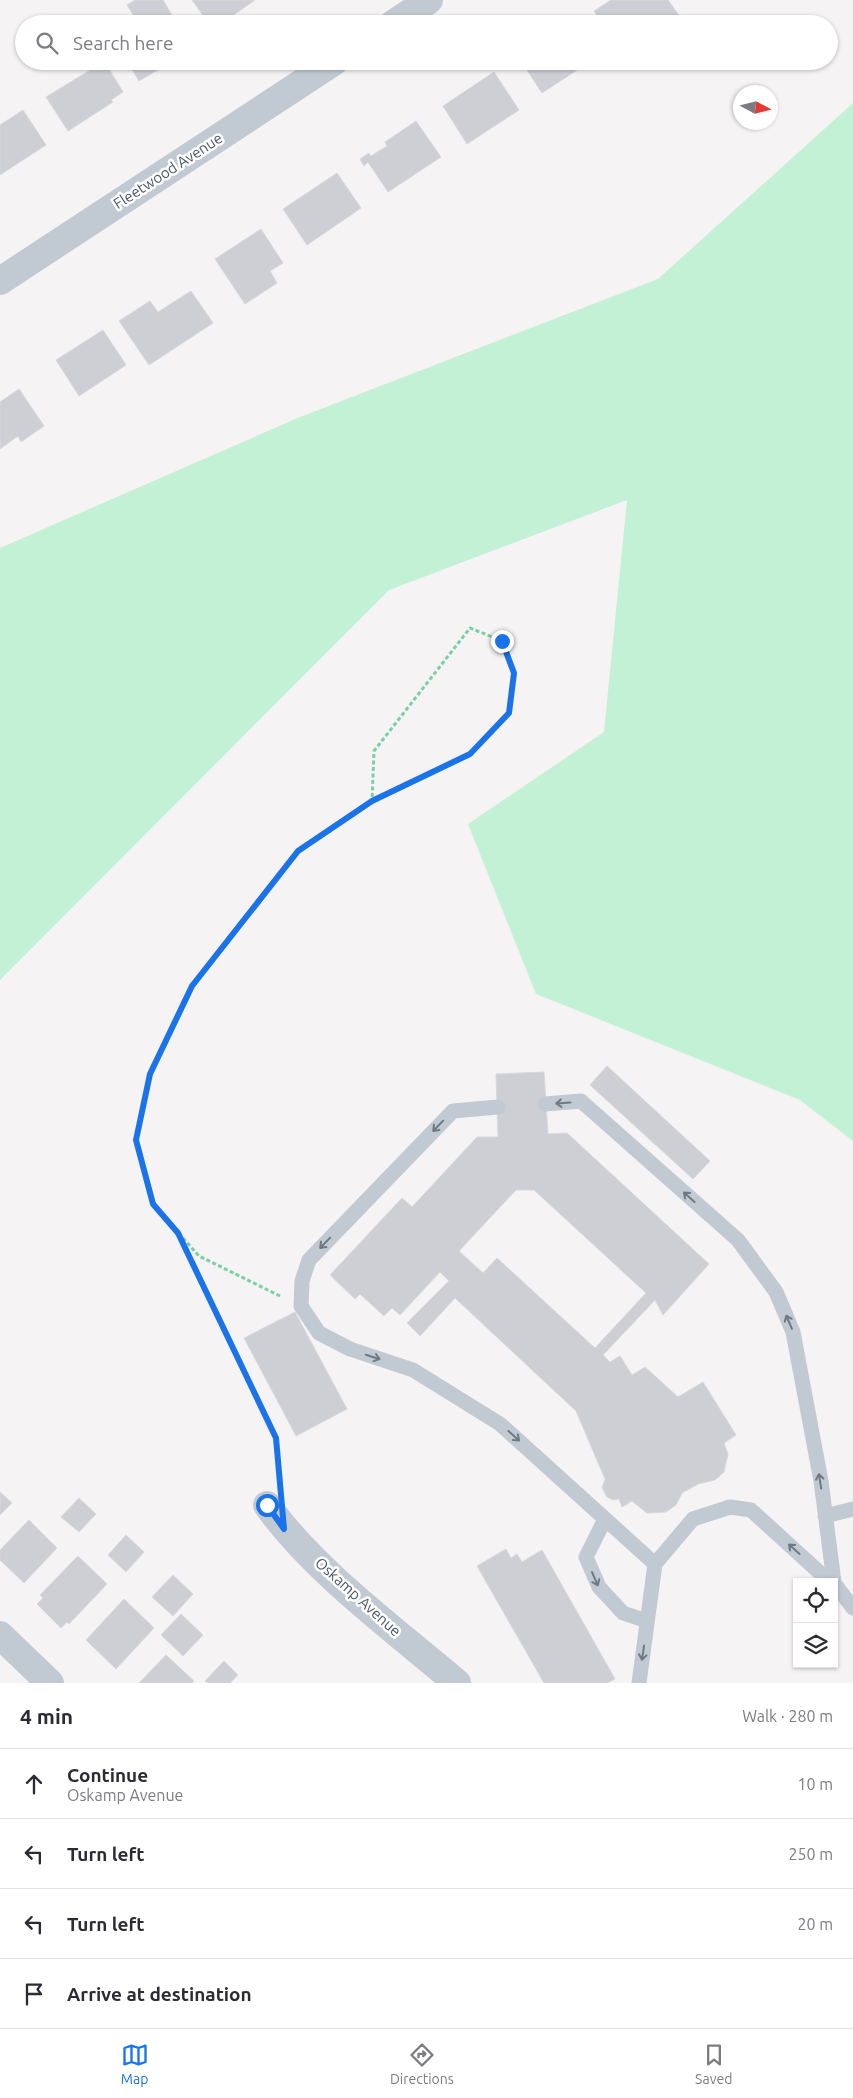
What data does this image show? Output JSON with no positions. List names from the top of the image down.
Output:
{
  "streets": {
    "street": ["Fleetwood Avenue", "Oskamp Avenue"]
  },
  "north": "right",
  "page": {
    "search": "Search here",
    "heading": ["4 min", "Walk · 280 m"],
    "list": [
      ["Continue", "Oskamp Avenue", "10 m"],
      ["Turn left", "250 m"],
      ["Turn left", "20 m"],
      "Arrive at destination"
    ],
    "nav": ["Map", "Directions", "Saved"]
  }
}
